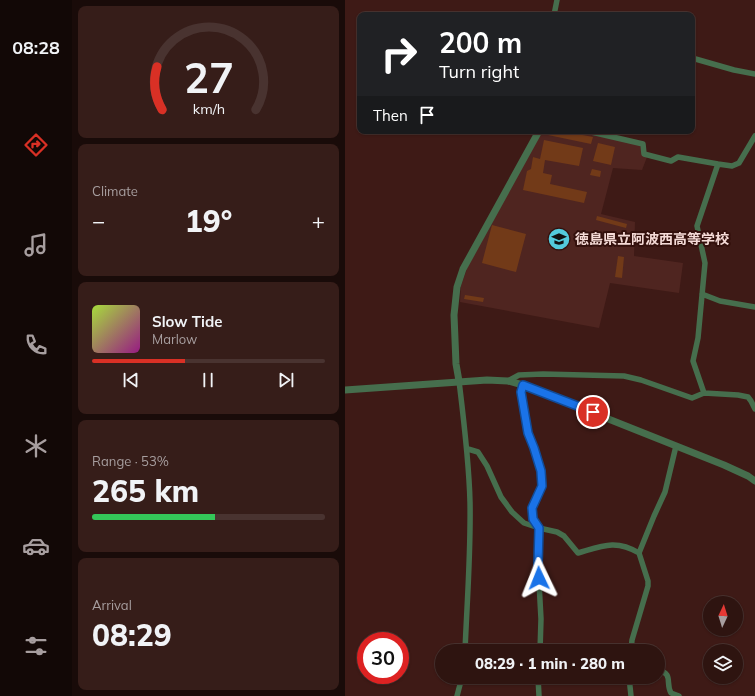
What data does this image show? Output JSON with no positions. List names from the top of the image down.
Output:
{
  "places": {
    "school or university": ["徳島県立阿波西高等学校"]
  },
  "north": "top",
  "page": {
    "tabs": "08:28",
    "turn": ["200 m", "Turn right"],
    "then": "Then",
    "tile": [
      "Climate",
      ["Range · 53%", "265 km"],
      ["Arrival", "08:29"]
    ],
    "heat": ["−", "19°", "+"],
    "song": ["Slow Tide", "Marlow"],
    "limit": "30",
    "trip": "08:29 · 1 min · 280 m",
    "gauge": ["27", "km/h"]
  }
}
